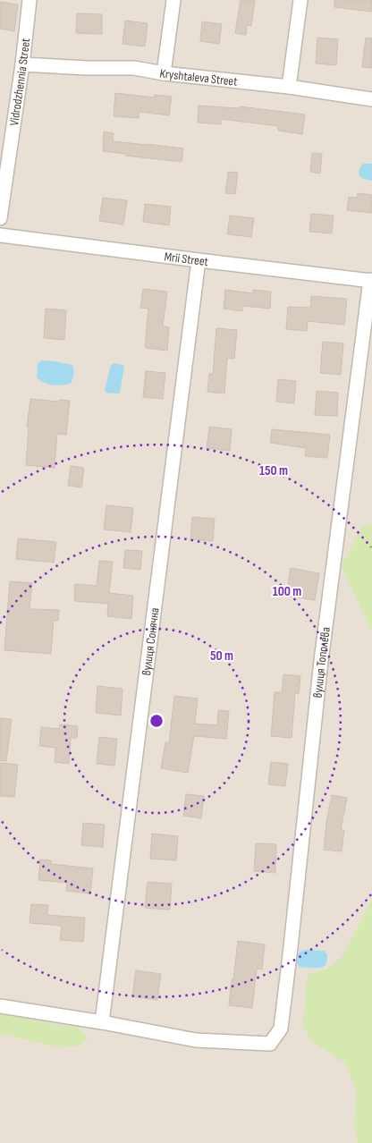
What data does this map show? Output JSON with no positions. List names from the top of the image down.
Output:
{
  "streets": {
    "street": [
      "Kryshtaleva Street",
      "Vidrodzhennia Street",
      "Mrii Street",
      "вулиця Сонячна",
      "вулиця Тополева"
    ]
  },
  "crossings": [
    ["Kryshtaleva Street", "Vidrodzhennia Street"],
    ["Mrii Street", "вулиця Сонячна"],
    ["Mrii Street", "вулиця Тополева"],
    ["вулиця Сонячна", "вулиця Тополева"]
  ],
  "rings": ["150 m", "100 m", "50 m"]
}
